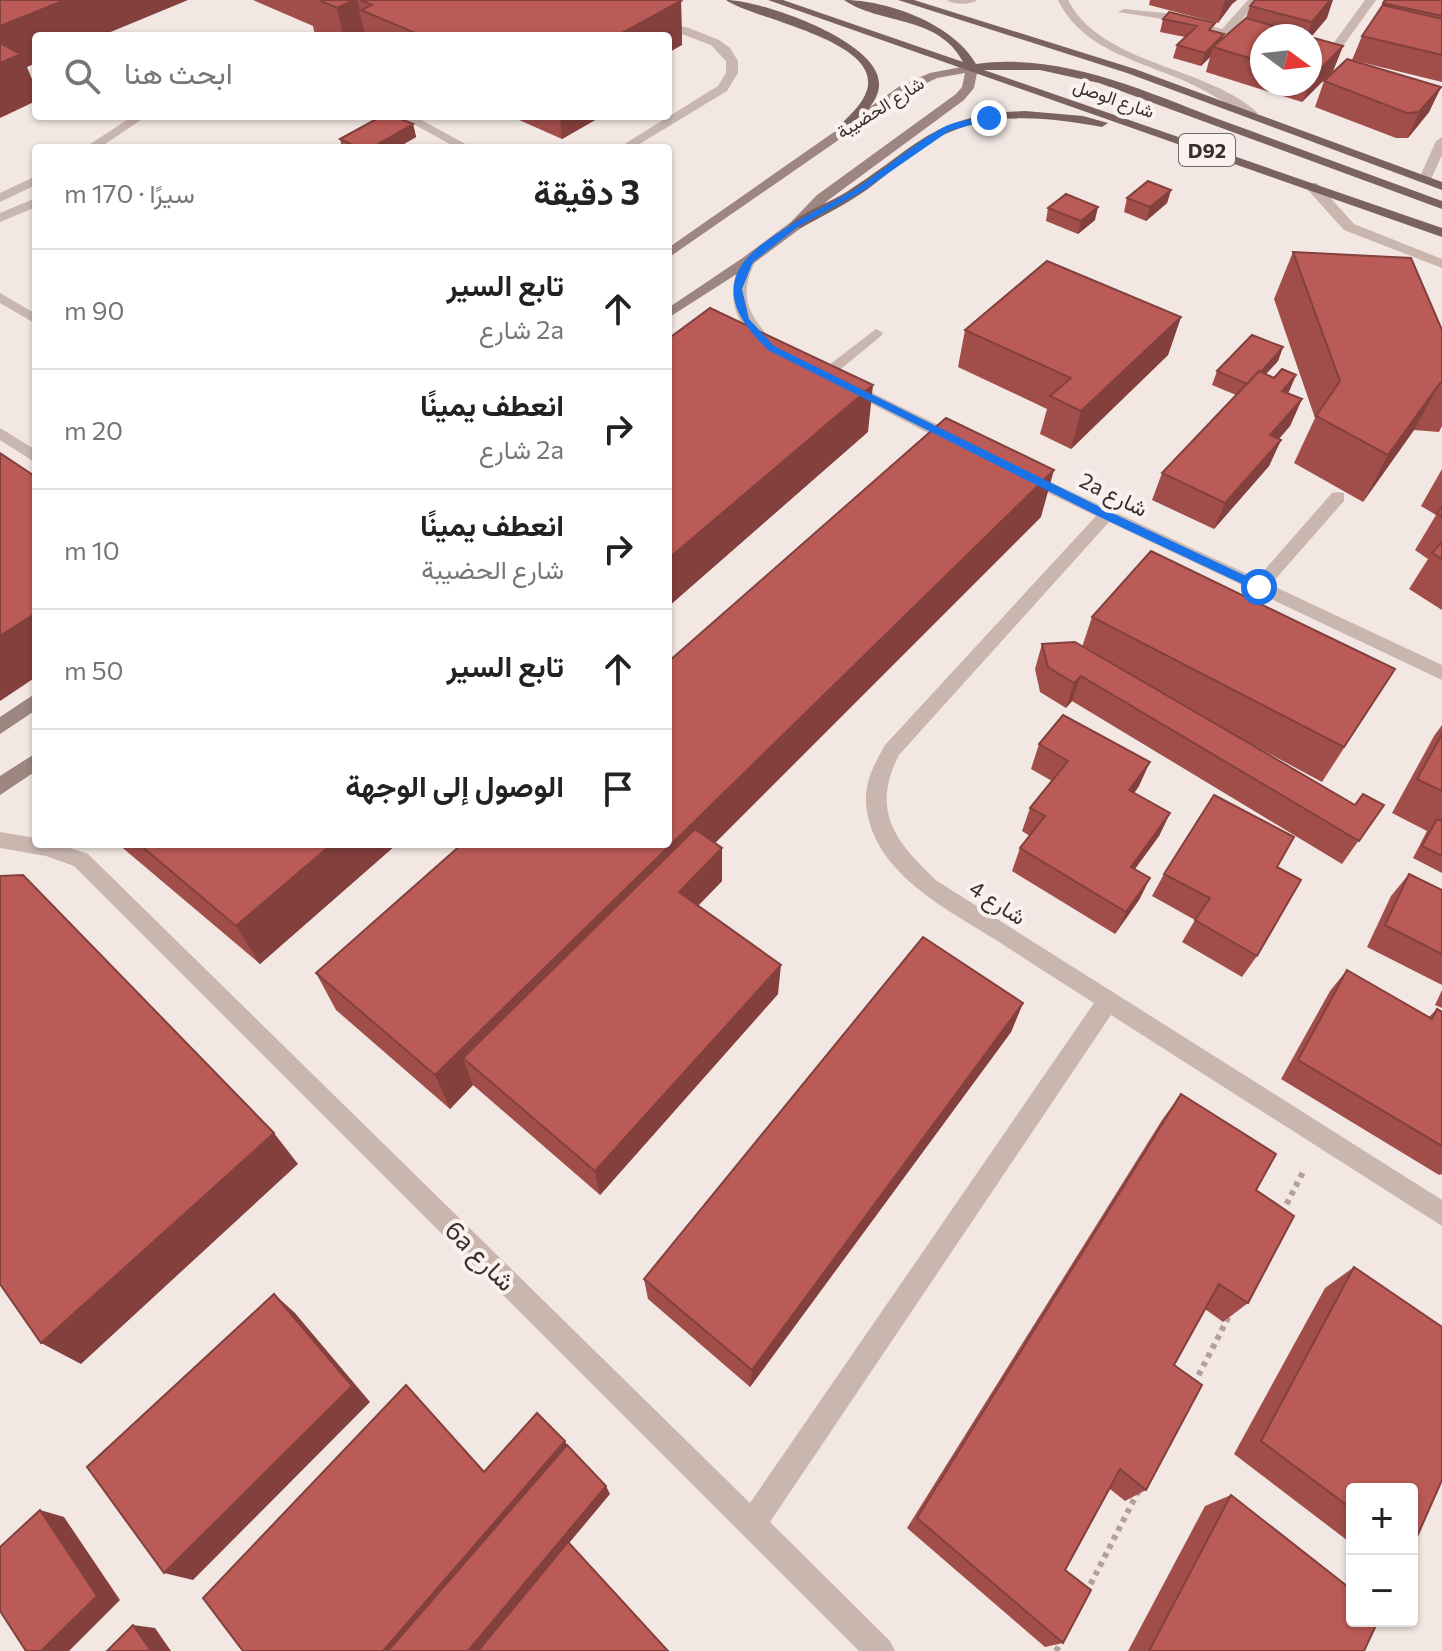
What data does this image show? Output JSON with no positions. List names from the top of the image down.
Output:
{
  "streets": {
    "main road": ["شارع الوصل", "D92"],
    "street": [
      "شارع الحضيبة",
      "2a شارع",
      "شارع 4",
      "6a شارع"
    ]
  },
  "crossings": [
    ["شارع الوصل", "شارع الحضيبة"],
    ["2a شارع", "شارع 4"]
  ],
  "north": "right",
  "page": {
    "search": "ابحث هنا",
    "heading": ["3 دقيقة", "سيرًا · 170 m"],
    "list": [
      ["تابع السير", "2a شارع", "90 m"],
      ["انعطف يمينًا", "2a شارع", "20 m"],
      ["انعطف يمينًا", "شارع الحضيبة", "10 m"],
      ["تابع السير", "50 m"],
      "الوصول إلى الوجهة"
    ],
    "map_buttons": ["+", "−"]
  }
}
